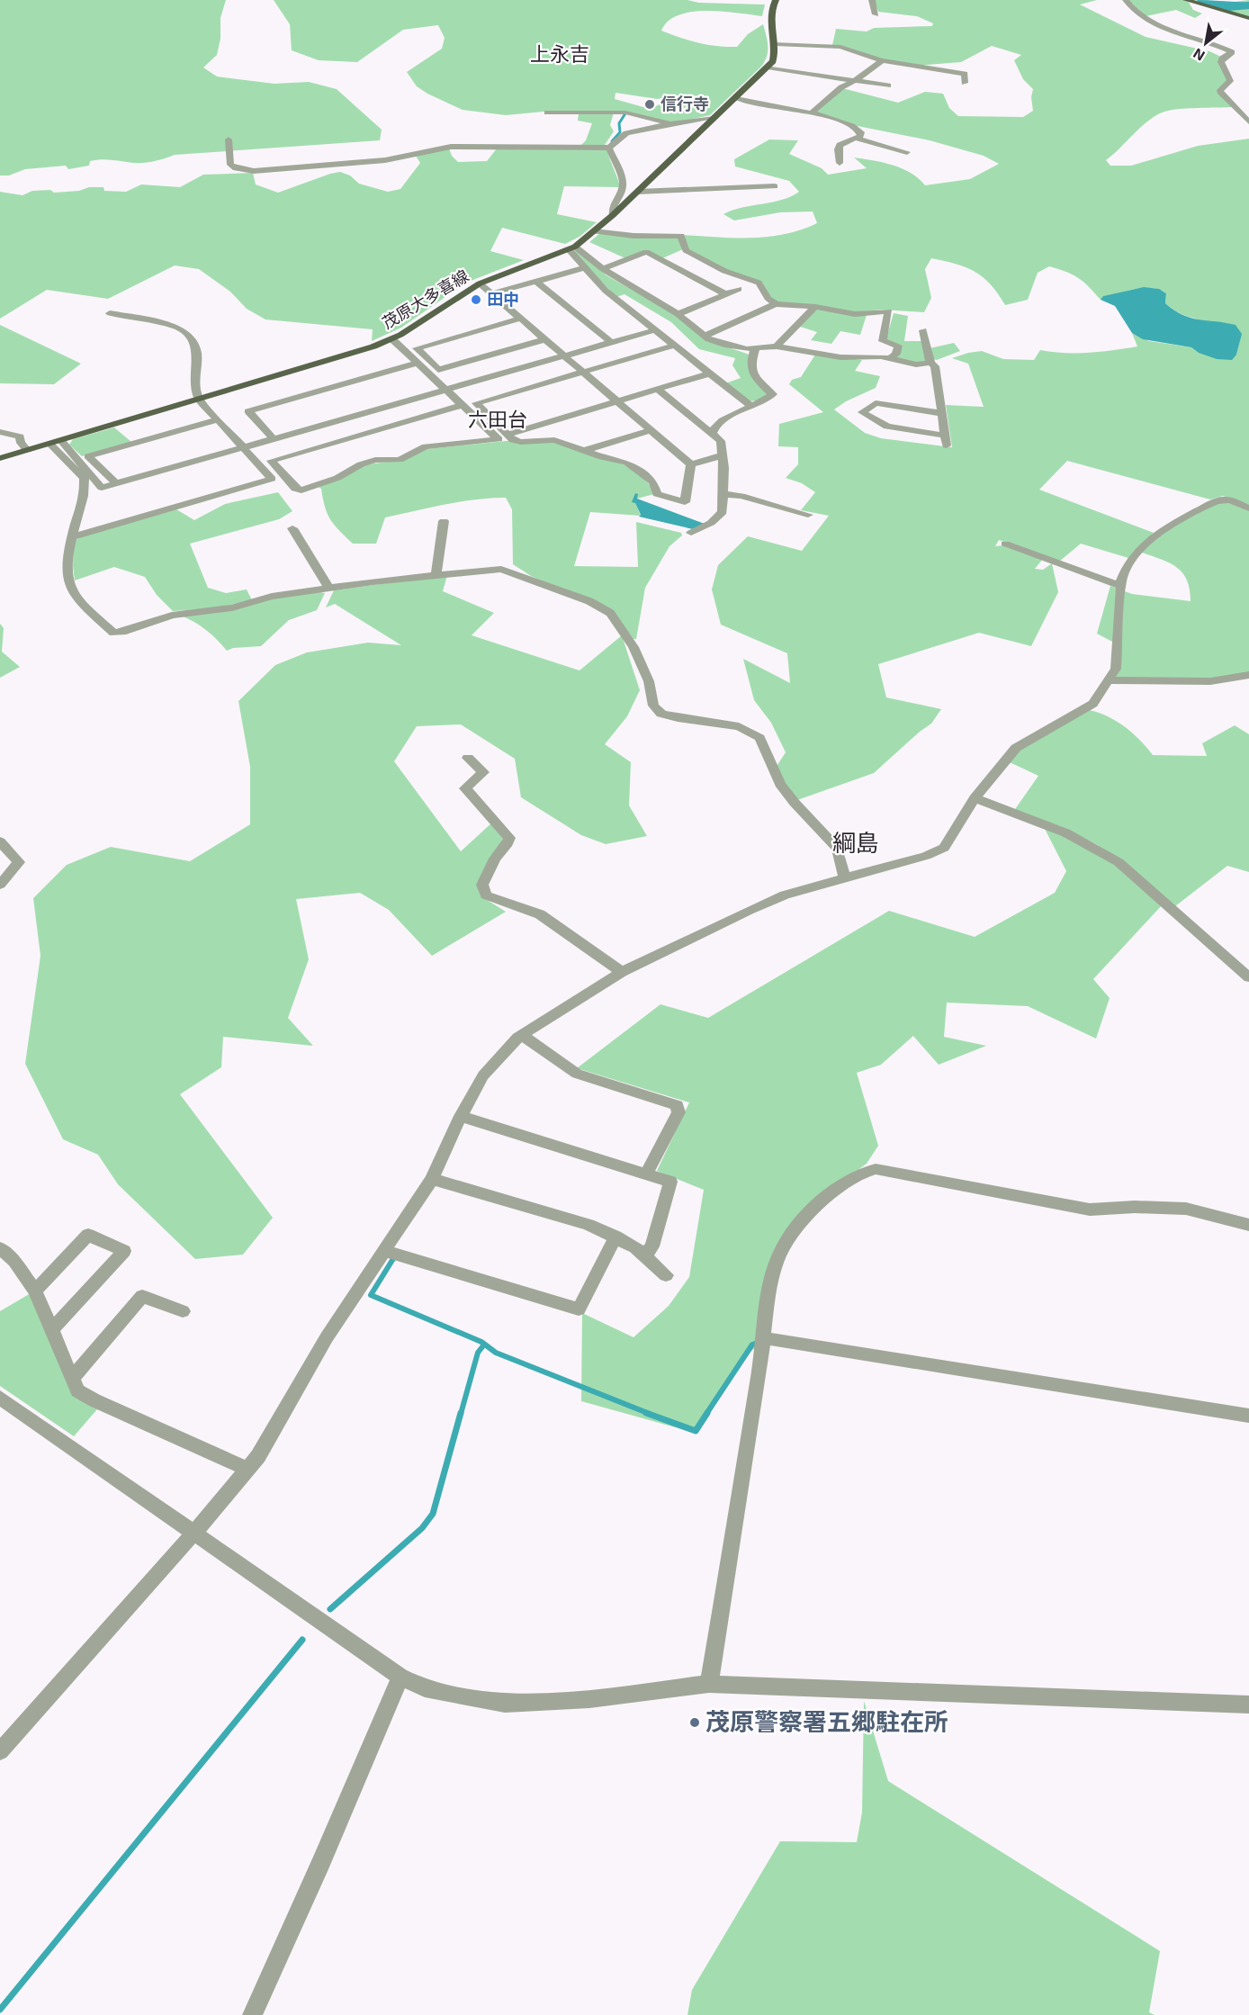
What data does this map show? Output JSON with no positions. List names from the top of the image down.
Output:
{
  "streets": {
    "main road": ["茂原大多喜線"]
  },
  "districts": ["上永吉", "六田台", "綱島"],
  "places": ["信行寺", "田中", "茂原警察署五郷駐在所"],
  "north": "bottom left"
}
